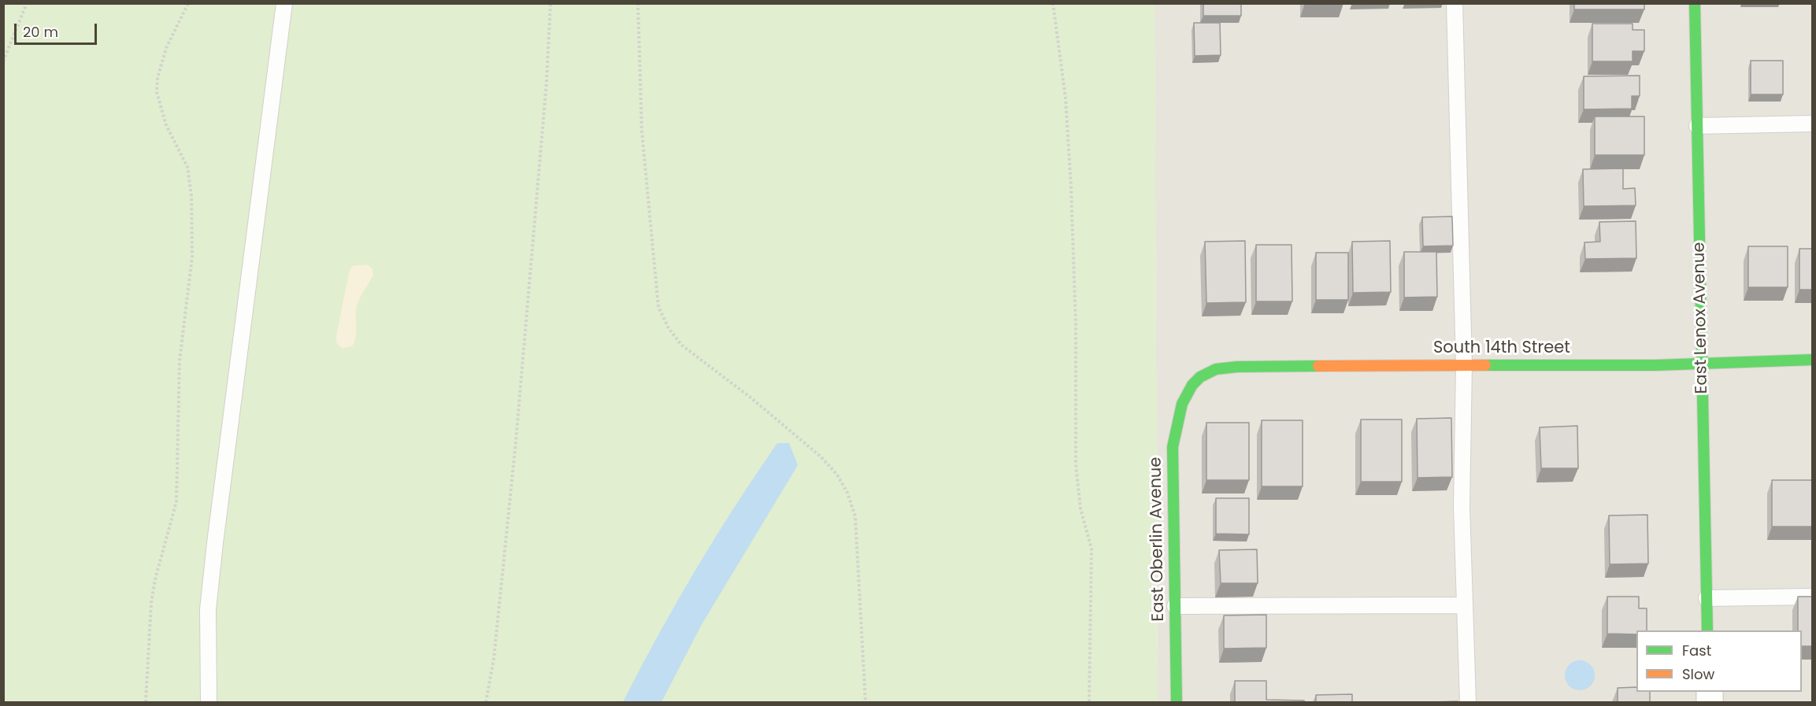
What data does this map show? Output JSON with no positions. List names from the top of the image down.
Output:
{
  "streets": {
    "street": ["East Lenox Avenue", "South 14th Street", "East Oberlin Avenue"]
  },
  "crossings": [
    ["East Lenox Avenue", "South 14th Street"],
    ["South 14th Street", "East Oberlin Avenue"]
  ],
  "legend": ["Fast", "Slow"],
  "scale_bar": "20 m"
}
